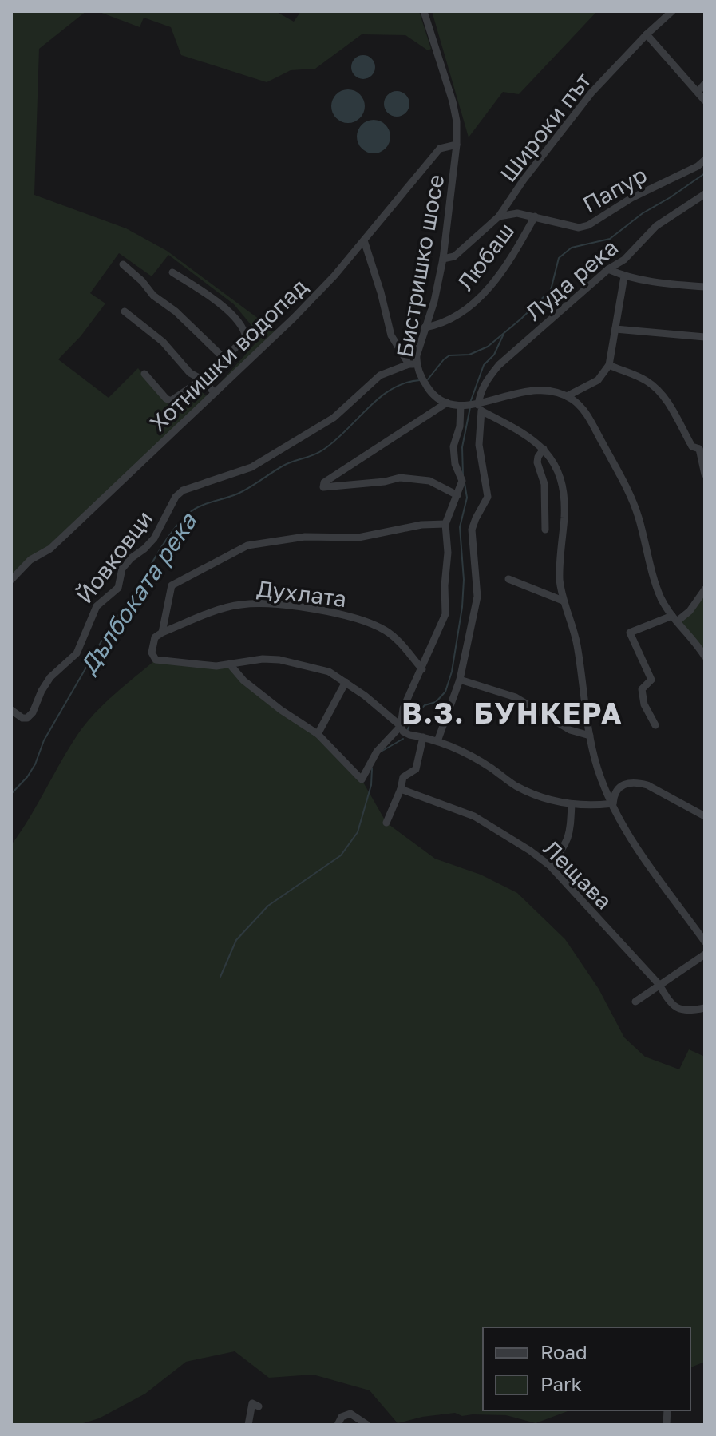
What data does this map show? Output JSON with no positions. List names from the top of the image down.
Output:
{
  "streets": {
    "street": [
      "Широки път",
      "Папур",
      "Любаш",
      "Бистришко шосе",
      "Луда река",
      "Хотнишки водопад",
      "Йовковци",
      "Духлата",
      "Лещава"
    ]
  },
  "crossings": [
    ["Широки път", "Папур"],
    ["Широки път", "Бистришко шосе"],
    ["Папур", "Любаш"],
    ["Любаш", "Бистришко шосе"],
    ["Бистришко шосе", "Луда река"],
    ["Бистришко шосе", "Хотнишки водопад"],
    ["Бистришко шосе", "Йовковци"]
  ],
  "districts": ["В.З. БУНКЕРА"],
  "water": ["Дълбоката река"],
  "legend": ["Road", "Park"]
}
